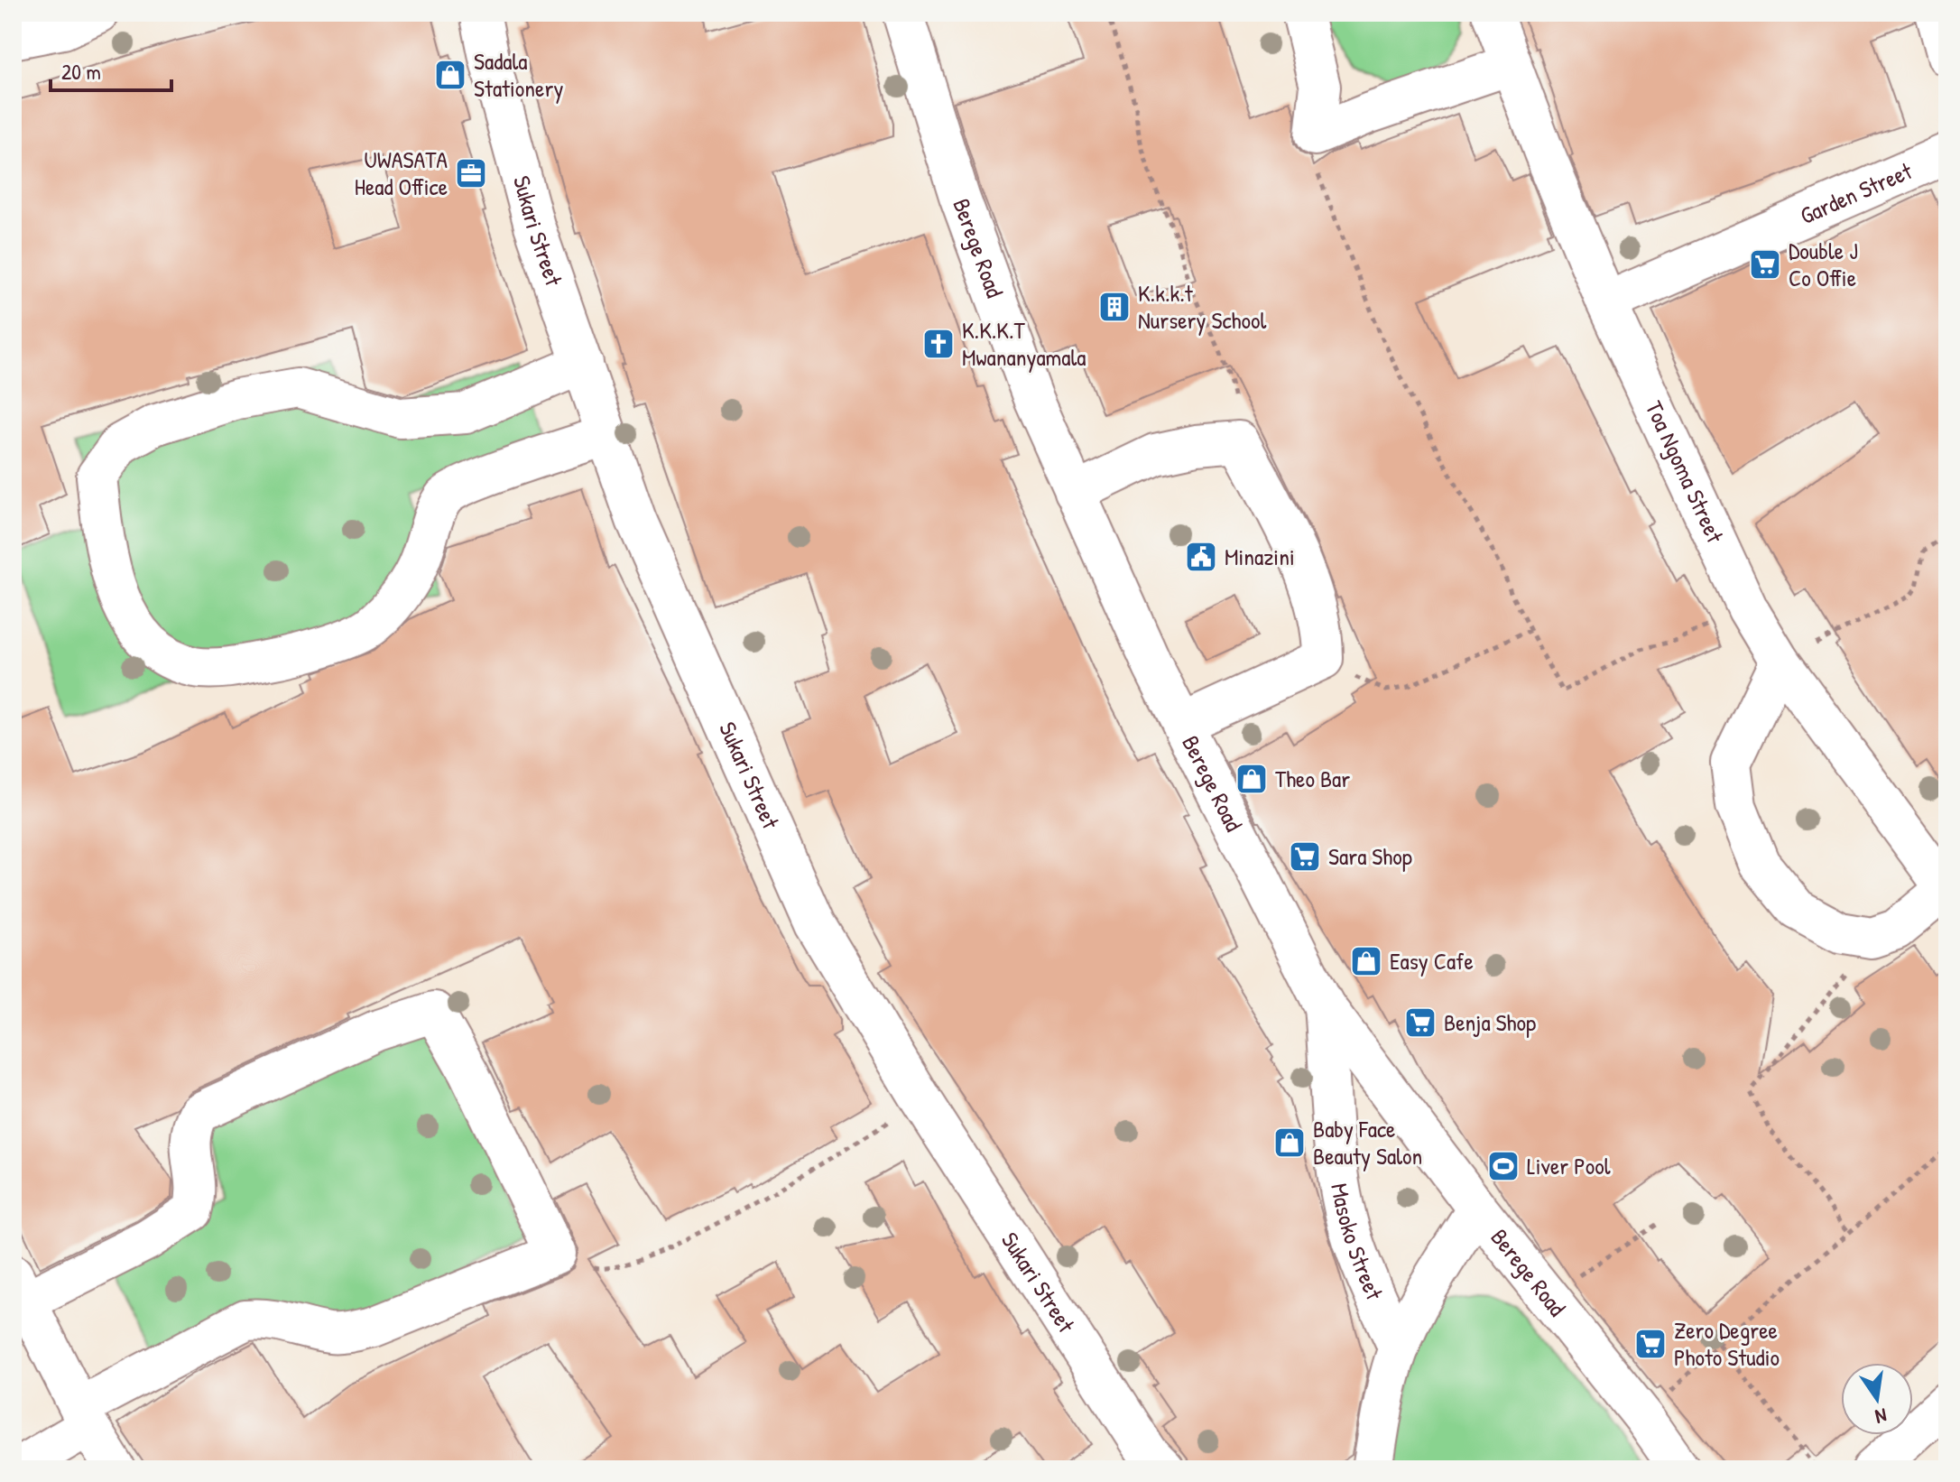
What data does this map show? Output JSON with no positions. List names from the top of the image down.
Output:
{
  "streets": {
    "street": [
      "Garden Street",
      "Sukari Street",
      "Berege Road",
      "Toa Ngoma Street",
      "Masoko Street"
    ]
  },
  "crossings": [
    ["Garden Street", "Toa Ngoma Street"],
    ["Berege Road", "Masoko Street"]
  ],
  "places": {
    "shop": [
      "Sadala Stationery",
      "Theo Bar",
      "Easy Cafe",
      "Baby Face Beauty Salon"
    ],
    "office": ["UWASATA Head Office"],
    "supermarket": [
      "Double J Co Offie",
      "Sara Shop",
      "Benja Shop",
      "Zero Degree Photo Studio"
    ],
    "building": ["K.k.k.t Nursery School"],
    "church": ["K.K.K.T Mwananyamala"],
    "public building": ["Minazini"],
    "sports": ["Liver Pool"]
  },
  "scale_bar": "20 m",
  "north": "bottom"
}
